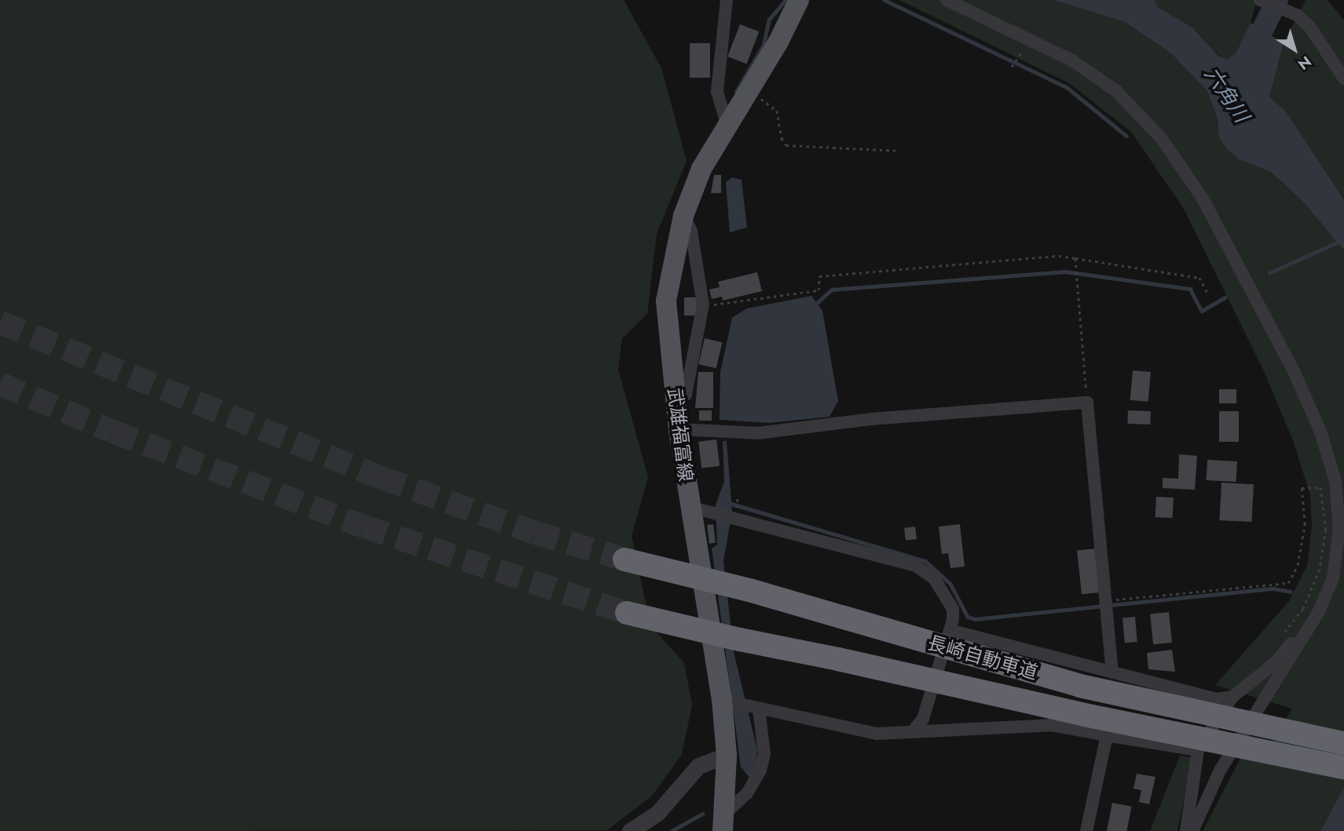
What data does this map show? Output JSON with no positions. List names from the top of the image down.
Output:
{
  "streets": {
    "highway": ["長崎自動車道"],
    "main road": ["武雄福富線"]
  },
  "water": ["六角川"],
  "north": "bottom right"
}
